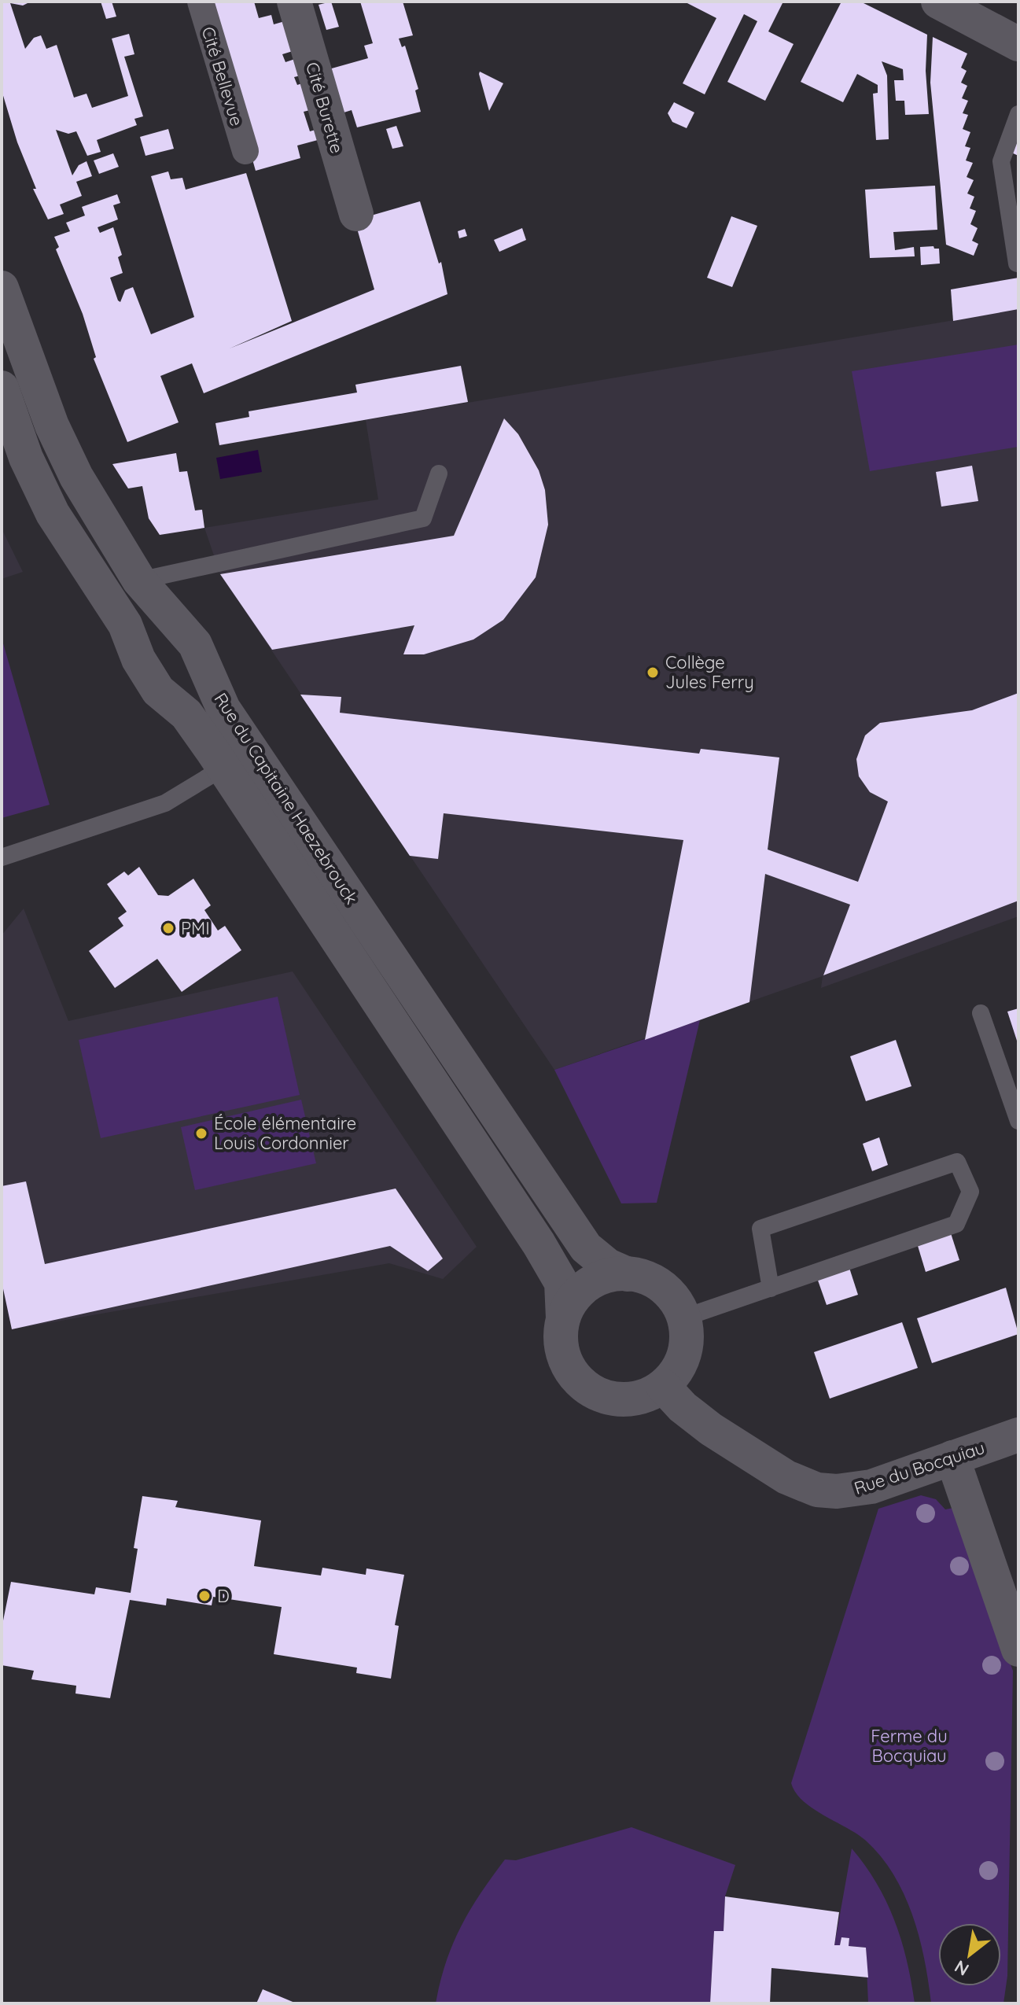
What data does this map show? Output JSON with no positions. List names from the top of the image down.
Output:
{
  "streets": {
    "street": [
      "Cité Bellevue",
      "Cité Burette",
      "Rue du Capitaine Haezebrouck",
      "Rue du Bocquiau"
    ]
  },
  "crossings": [
    ["Rue du Capitaine Haezebrouck", "Rue du Bocquiau"]
  ],
  "parks": ["Ferme du Bocquiau"],
  "places": [
    "Collège Jules Ferry",
    "PMI",
    "École élémentaire Louis Cordonnier",
    "D"
  ],
  "north": "bottom left"
}
